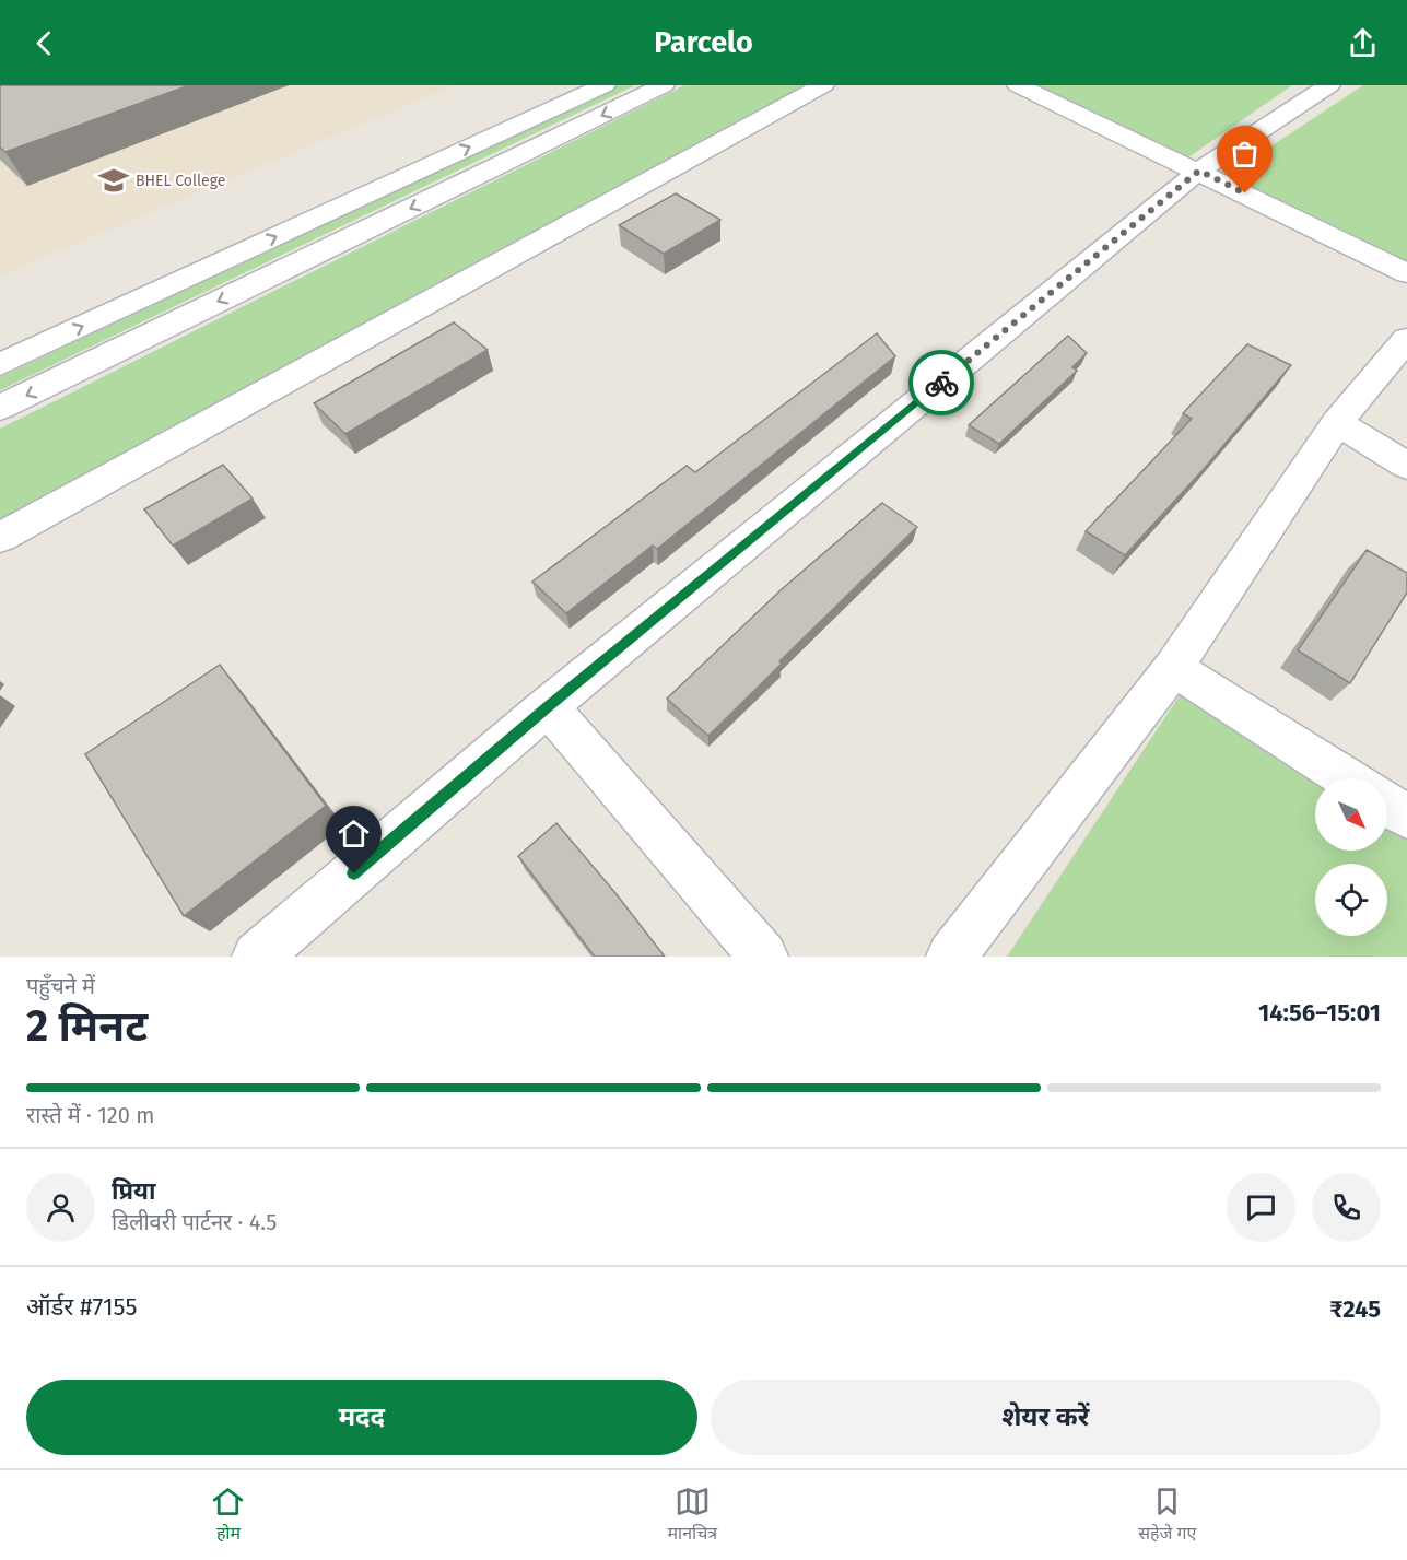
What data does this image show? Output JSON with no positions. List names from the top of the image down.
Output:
{
  "places": {
    "school or university": ["BHEL College"]
  },
  "north": "bottom right",
  "page": {
    "header": "Parcelo",
    "heading": ["2 मिनट", "पहुँचने में", "14:56–15:01"],
    "panel": [
      "प्रिया",
      "डिलीवरी पार्टनर · 4.5",
      "ऑर्डर #7155",
      "₹245"
    ],
    "bar": "रास्ते में · 120 m",
    "buttons": ["मदद", "शेयर करें"],
    "tabs": ["होम", "मानचित्र", "सहेजे गए"]
  }
}
